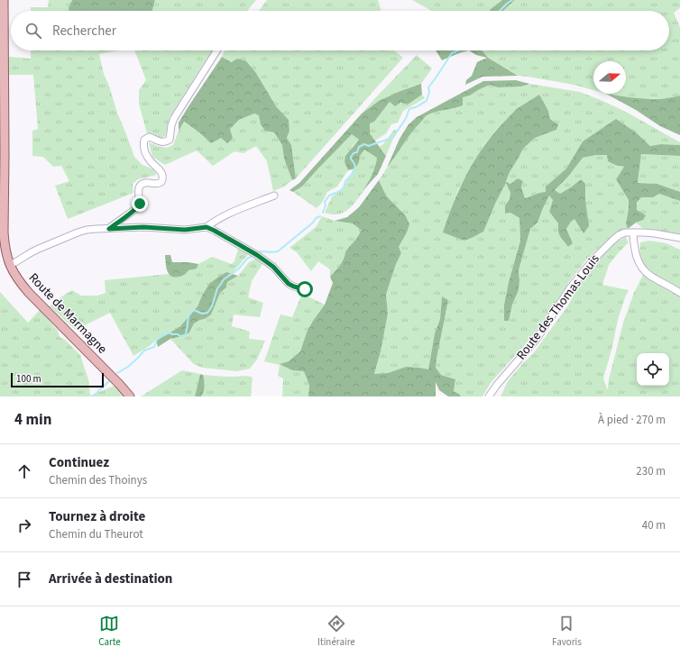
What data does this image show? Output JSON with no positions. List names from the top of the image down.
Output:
{
  "streets": {
    "main road": ["Route de Marmagne"],
    "street": ["Route des Thomas Louis"]
  },
  "scale_bar": "100 m",
  "north": "right",
  "page": {
    "search": "Rechercher",
    "scale": "100 m",
    "heading": ["4 min", "À pied · 270 m"],
    "list": [
      ["Continuez", "Chemin des Thoinys", "230 m"],
      ["Tournez à droite", "Chemin du Theurot", "40 m"],
      "Arrivée à destination"
    ],
    "nav": ["Carte", "Itinéraire", "Favoris"]
  }
}
